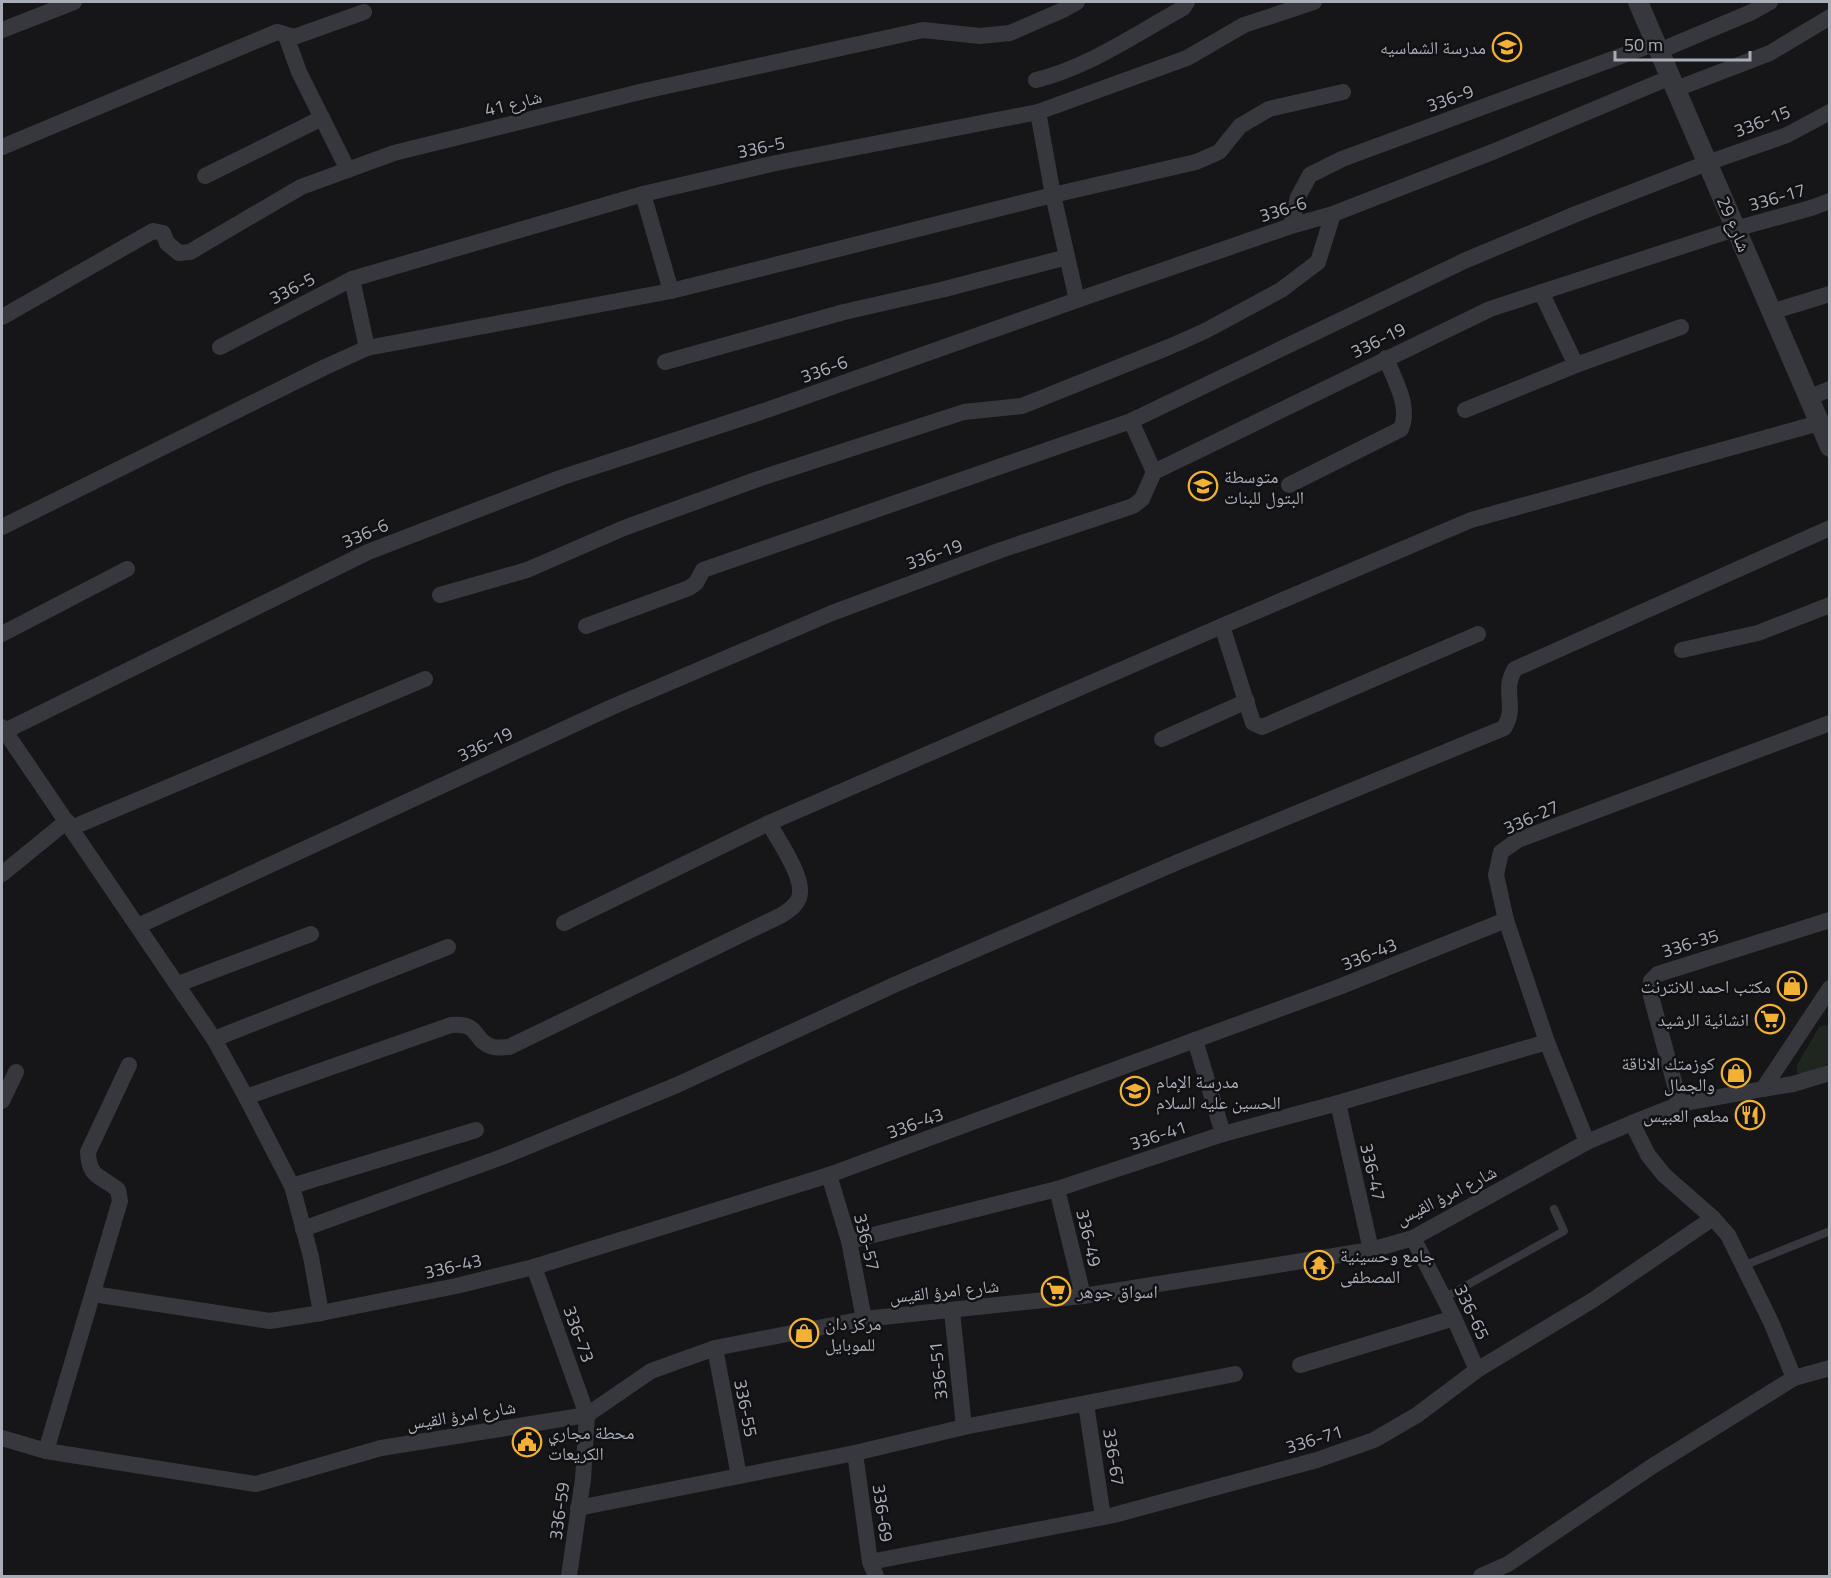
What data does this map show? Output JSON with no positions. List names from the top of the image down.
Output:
{
  "streets": {
    "street": [
      "336-9",
      "شارع 41",
      "336-15",
      "336-5",
      "336-17",
      "336-6",
      "شارع 29",
      "336-19",
      "336-27",
      "336-35",
      "336-43",
      "336-41",
      "336-47",
      "شارع امرؤ القيس",
      "336-49",
      "336-57",
      "336-65",
      "336-73",
      "336-51",
      "336-55",
      "336-71",
      "336-67",
      "336-59",
      "336-69"
    ]
  },
  "crossings": [
    ["336-9", "336-6"],
    ["336-9", "شارع 29"],
    ["336-15", "شارع 29"],
    ["336-17", "شارع 29"],
    ["336-17", "336-19"],
    ["336-6", "شارع 29"],
    ["شارع 29", "336-19"],
    ["336-27", "336-43"],
    ["336-27", "336-41"],
    ["336-27", "شارع امرؤ القيس"],
    ["336-35", "شارع امرؤ القيس"],
    ["336-43", "336-57"],
    ["336-43", "336-73"],
    ["336-41", "336-47"],
    ["336-41", "336-49"],
    ["336-41", "336-57"],
    ["336-47", "شارع امرؤ القيس"],
    ["شارع امرؤ القيس", "336-49"],
    ["شارع امرؤ القيس", "336-57"],
    ["شارع امرؤ القيس", "336-65"],
    ["شارع امرؤ القيس", "336-73"],
    ["شارع امرؤ القيس", "336-51"],
    ["شارع امرؤ القيس", "336-55"],
    ["شارع امرؤ القيس", "336-59"],
    ["336-65", "336-71"],
    ["336-73", "336-59"],
    ["336-71", "336-67"],
    ["336-71", "336-69"]
  ],
  "places": {
    "school or university": ["مدرسة الشماسيه", "متوسطة البتول للبنات", "مدرسة الإمام الحسين عليه السلام"],
    "shop": ["مكتب احمد للانترنت", "كوزمتك الاناقة والجمال", "مركز دان للموبايل"],
    "supermarket": ["انشائية الرشيد", "اسواق جوهر"],
    "restaurant": ["مطعم العبيس"],
    "temple": ["جامع وحسينية المصطفى"],
    "public building": ["محطة مجاري الكريعات"]
  },
  "scale_bar": "50 m"
}
